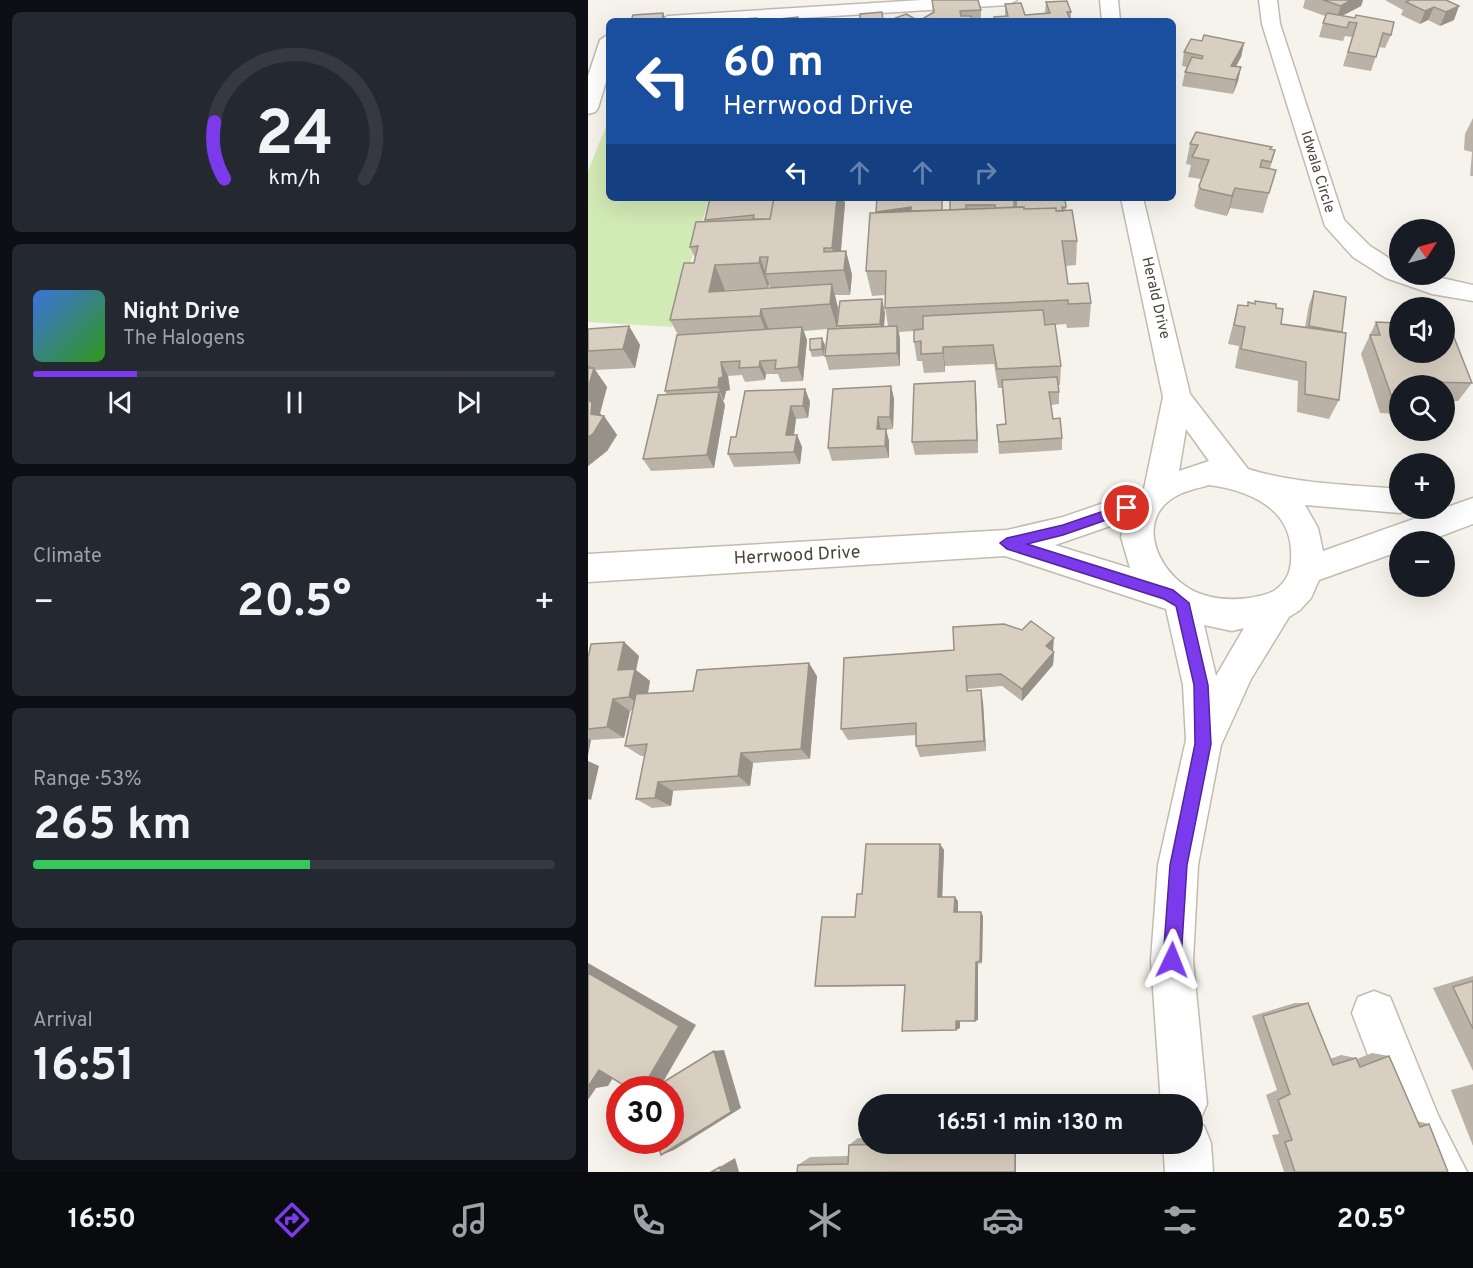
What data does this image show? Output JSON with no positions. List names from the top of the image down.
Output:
{
  "streets": {
    "street": ["Idwala Circle", "Herald Drive", "Herrwood Drive"]
  },
  "crossings": [
    ["Herald Drive", "Herrwood Drive"]
  ],
  "north": "top right",
  "page": {
    "turn": ["60 m", "Herrwood Drive"],
    "map_buttons": ["+", "−"],
    "song": ["Night Drive", "The Halogens"],
    "tile": [
      "Climate",
      ["Range · 53%", "265 km"],
      ["Arrival", "16:51"]
    ],
    "heat": ["−", "20.5°", "+"],
    "limit": "30",
    "trip": "16:51 · 1 min · 130 m",
    "tabs": ["16:50", "20.5°"],
    "gauge": ["24", "km/h"]
  }
}
